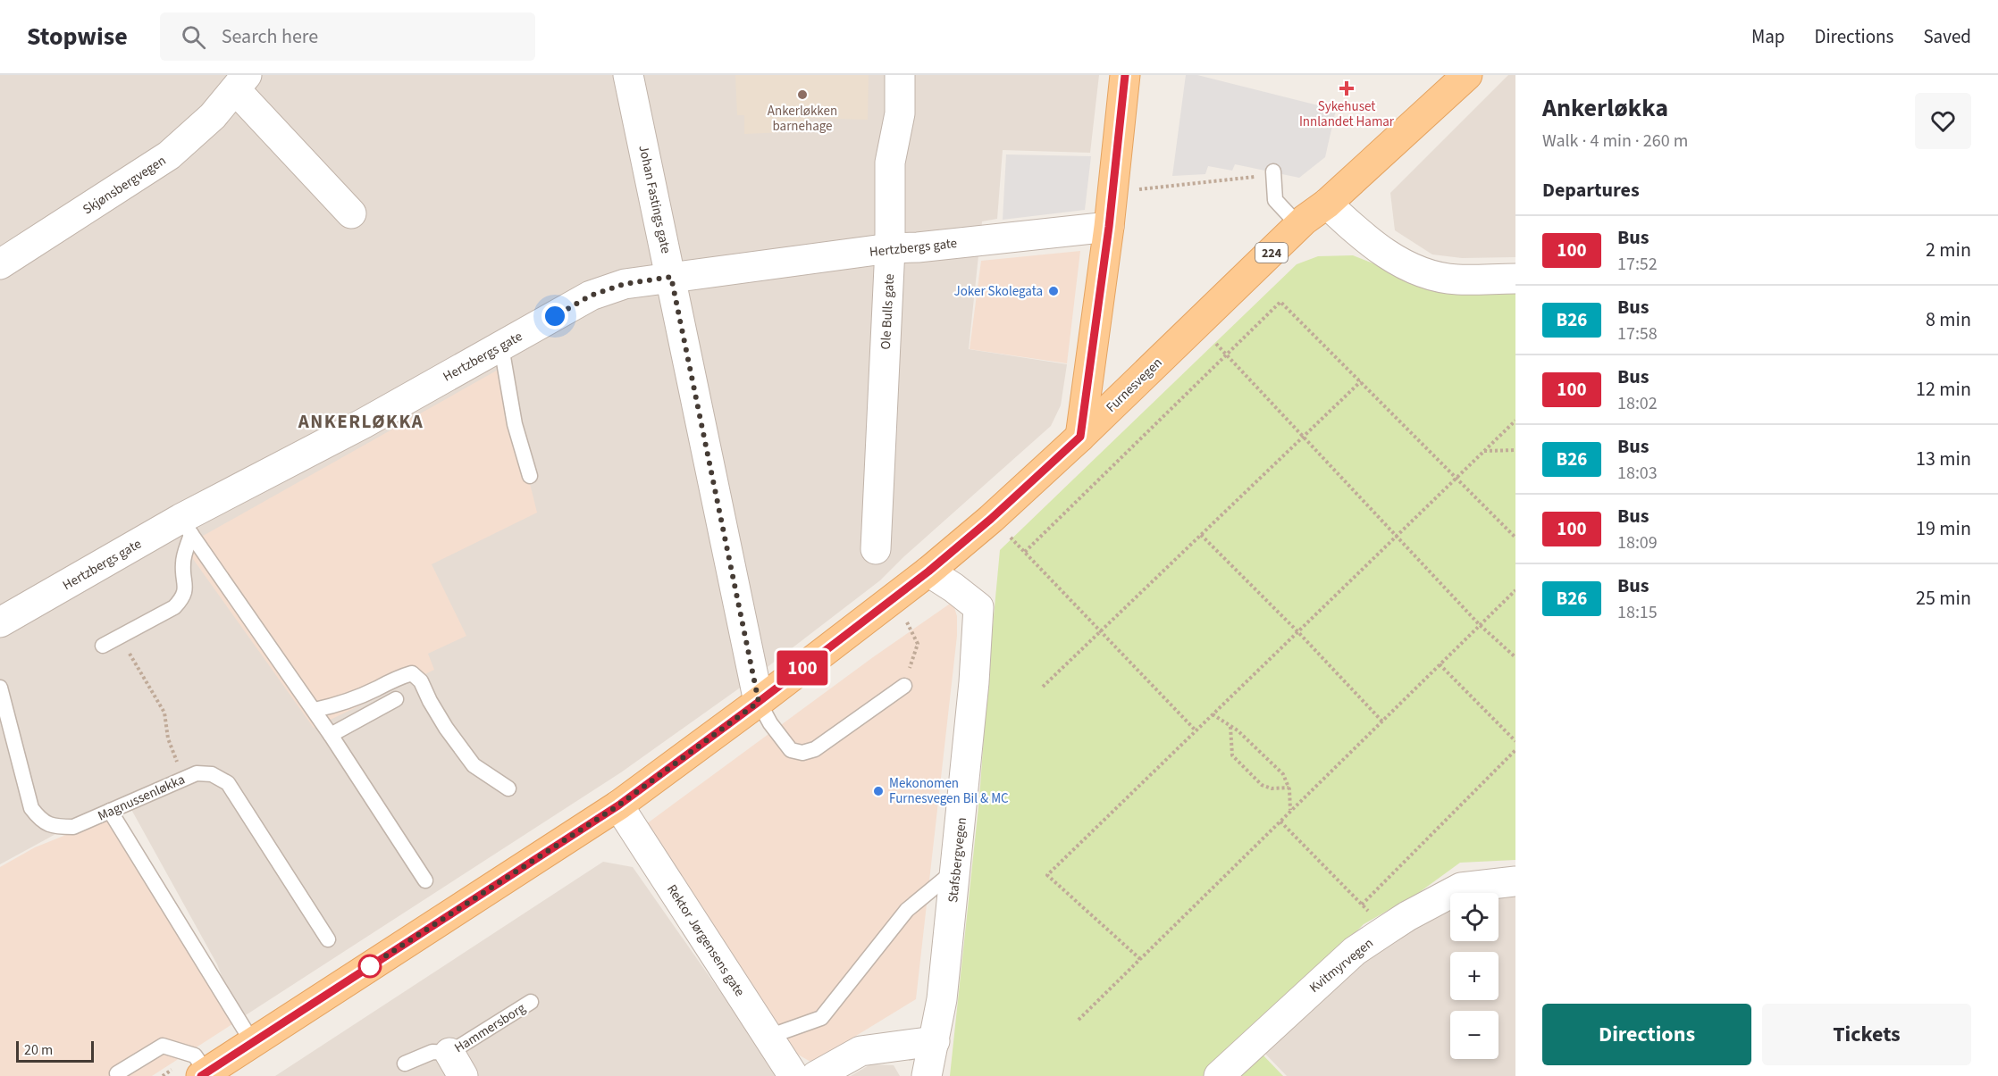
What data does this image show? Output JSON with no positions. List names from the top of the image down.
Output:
{
  "streets": {
    "main road": ["224", "Furnesvegen"],
    "street": [
      "Skjønsbergvegen",
      "Johan Fastings gate",
      "Hertzbergs gate",
      "Ole Bulls gate",
      "Stafsbergvegen",
      "Rektor Jørgensens gate",
      "Kvitmyrvegen"
    ],
    "lane": ["Magnussenløkka", "Hammersborg"]
  },
  "crossings": [
    ["Johan Fastings gate", "Hertzbergs gate"],
    ["Johan Fastings gate", "Furnesvegen"],
    ["Hertzbergs gate", "Ole Bulls gate"],
    ["Furnesvegen", "Stafsbergvegen"],
    ["Furnesvegen", "Rektor Jørgensens gate"]
  ],
  "districts": ["ANKERLØKKA"],
  "places": {
    "health": ["Sykehuset Innlandet Hamar"],
    "other": ["Ankerløkken barnehage", "Joker Skolegata", "Mekonomen Furnesvegen Bil & MC"]
  },
  "lines": ["bus line 100"],
  "scale_bar": "20 m",
  "page": {
    "header": "Stopwise",
    "search": "Search here",
    "nav": ["Map", "Directions", "Saved"],
    "on_map": "100",
    "heading": [
      ["Ankerløkka", "Walk · 4 min · 260 m"],
      "Departures"
    ],
    "list": [
      {
        "mark": "100",
        "name": "Bus",
        "note": "17:52",
        "value": "2 min"
      },
      {
        "mark": "B26",
        "name": "Bus",
        "note": "17:58",
        "value": "8 min"
      },
      {
        "mark": "100",
        "name": "Bus",
        "note": "18:02",
        "value": "12 min"
      },
      {
        "mark": "B26",
        "name": "Bus",
        "note": "18:03",
        "value": "13 min"
      },
      {
        "mark": "100",
        "name": "Bus",
        "note": "18:09",
        "value": "19 min"
      },
      {
        "mark": "B26",
        "name": "Bus",
        "note": "18:15",
        "value": "25 min"
      }
    ],
    "map_buttons": ["+", "−"],
    "buttons": ["Directions", "Tickets"],
    "scale": "20 m"
  }
}
